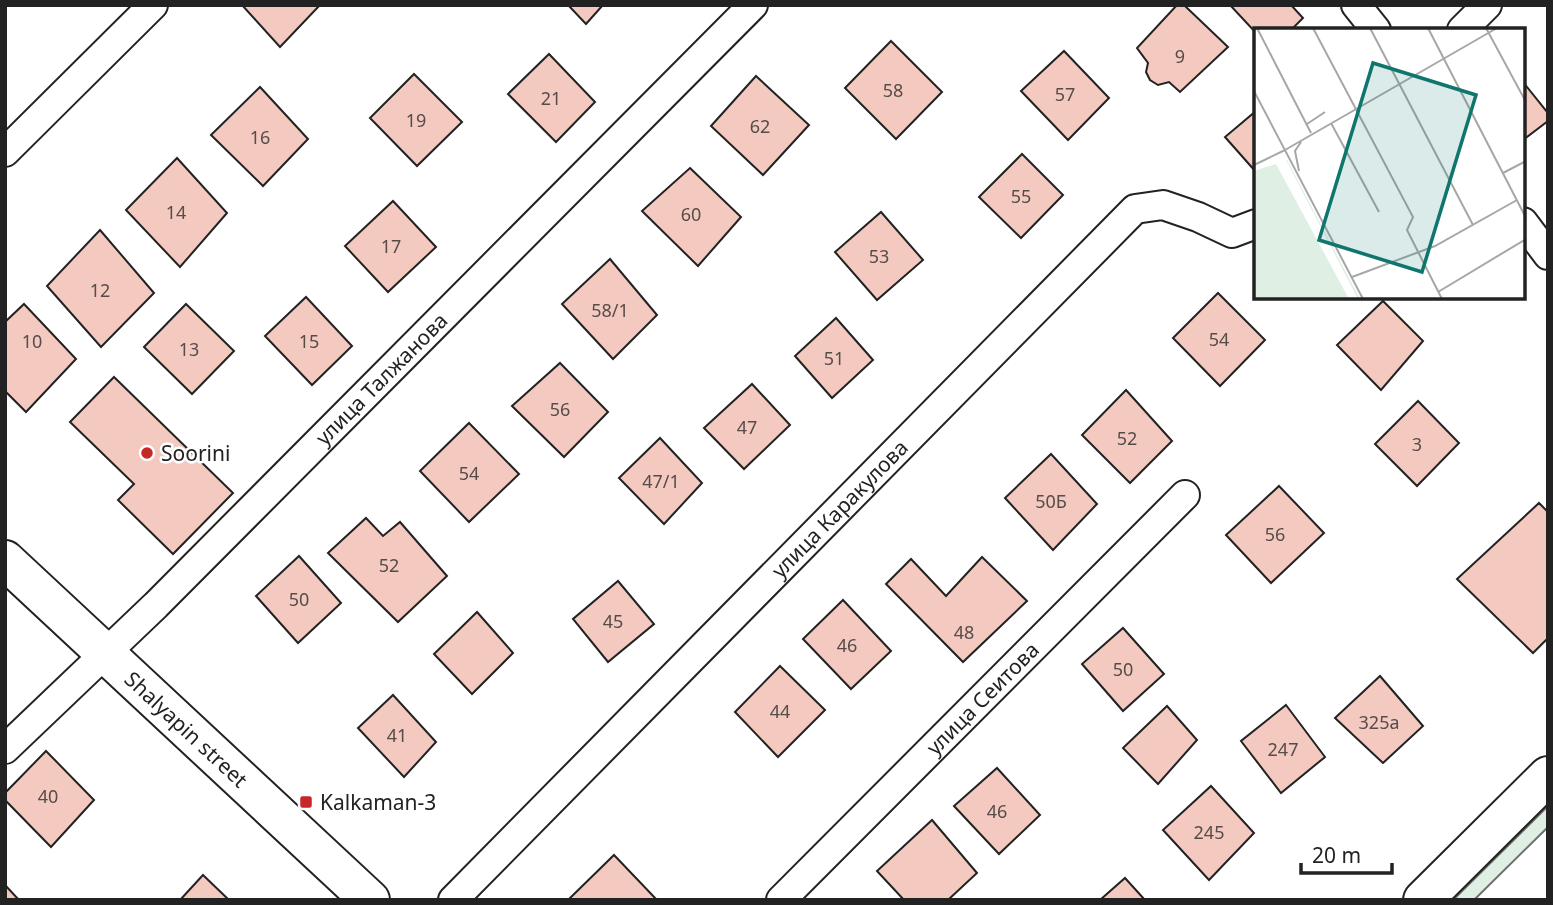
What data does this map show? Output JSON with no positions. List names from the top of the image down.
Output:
{
  "streets": {
    "main road": ["Shalyapin street"],
    "street": ["улица Талжанова", "улица Каракулова", "улица Сеитова"]
  },
  "crossings": [
    ["улица Талжанова", "Shalyapin street"]
  ],
  "places": {
    "other": ["Soorini"],
    "transit": ["Kalkaman-3"]
  },
  "house_numbers": [
    "9",
    "58",
    "57",
    "21",
    "19",
    "62",
    "16",
    "55",
    "14",
    "60",
    "17",
    "53",
    "12",
    "58/1",
    "54",
    "10",
    "15",
    "13",
    "51",
    "56",
    "47",
    "52",
    "3",
    "54",
    "47/1",
    "50Б",
    "56",
    "52",
    "50",
    "45",
    "48",
    "46",
    "50",
    "44",
    "325а",
    "41",
    "247",
    "40",
    "46",
    "245"
  ],
  "scale_bar": "20 m"
}
